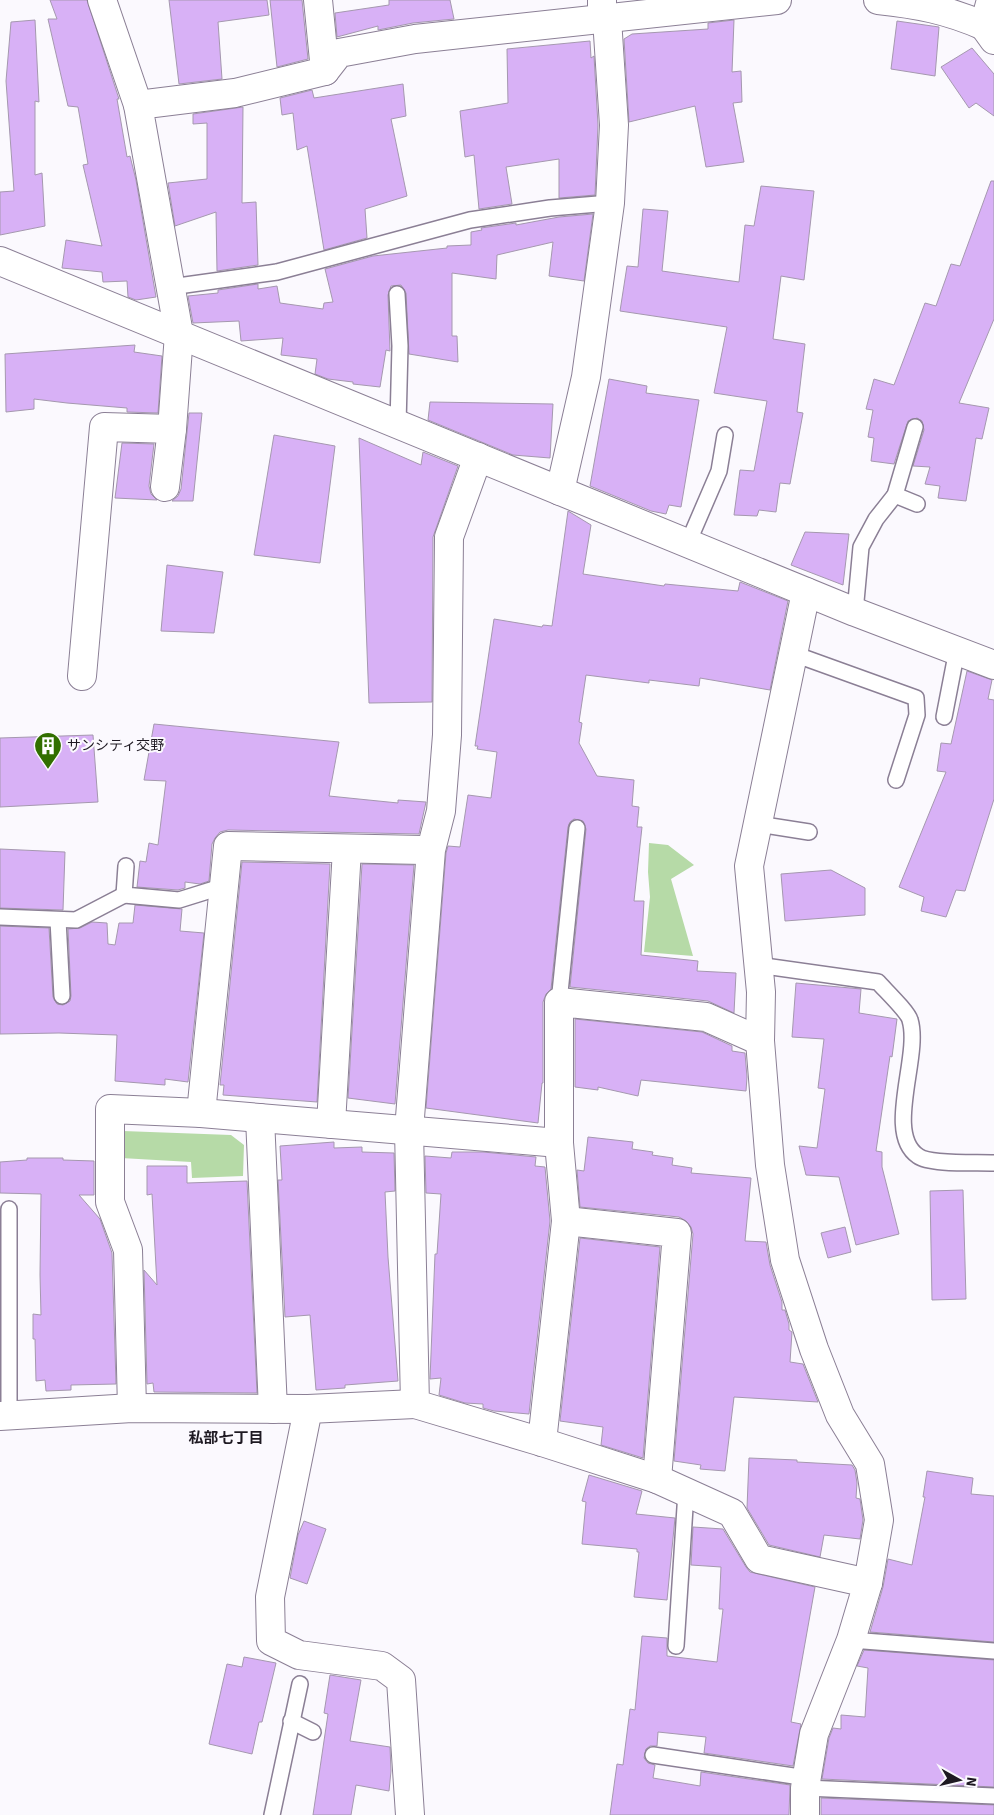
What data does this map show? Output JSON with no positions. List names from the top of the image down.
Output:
{
  "districts": ["私部七丁目"],
  "places": {
    "building": ["サンシティ交野"]
  },
  "north": "right"
}
